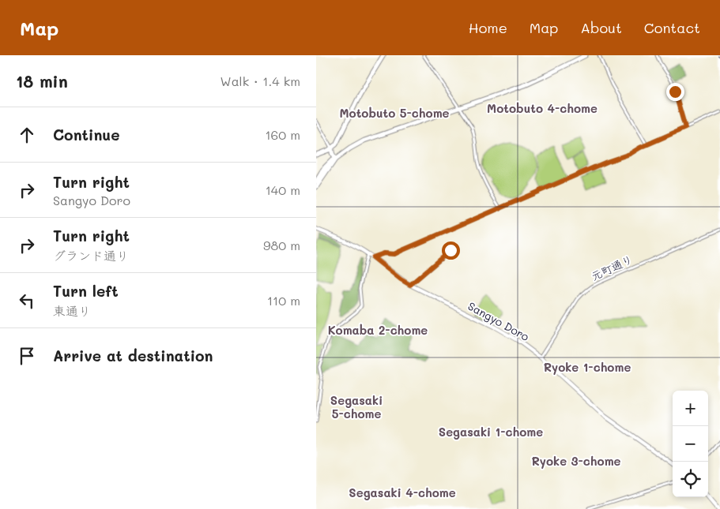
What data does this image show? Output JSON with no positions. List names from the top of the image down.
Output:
{
  "streets": {
    "main road": ["Sangyo Doro"],
    "street": ["元町通り"]
  },
  "crossings": [
    ["元町通り", "Sangyo Doro"]
  ],
  "districts": [
    "Motobuto 4-chome",
    "Motobuto 5-chome",
    "Komaba 2-chome",
    "Ryoke 1-chome",
    "Segasaki 5-chome",
    "Segasaki 1-chome",
    "Ryoke 3-chome",
    "Segasaki 4-chome"
  ],
  "page": {
    "header": "Map",
    "nav": [
      "Home",
      "Map",
      "About",
      "Contact"
    ],
    "heading": ["18 min", "Walk · 1.4 km"],
    "list": [
      ["Continue", "160 m"],
      ["Turn right", "Sangyo Doro", "140 m"],
      ["Turn right", "グランド通り", "980 m"],
      ["Turn left", "東通り", "110 m"],
      "Arrive at destination"
    ],
    "map_buttons": ["+", "−"]
  }
}
